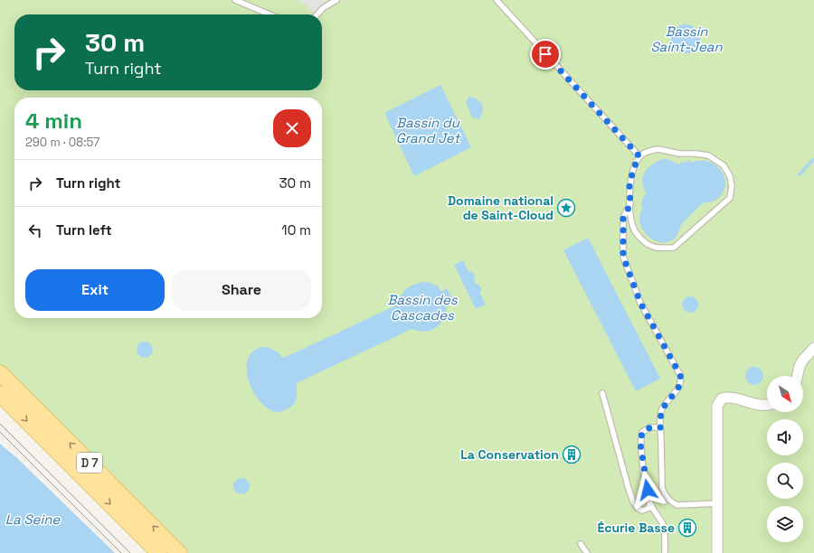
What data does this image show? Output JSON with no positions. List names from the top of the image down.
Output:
{
  "streets": {
    "main road": ["D 7"]
  },
  "water": [
    "Bassin Saint-Jean",
    "Bassin du Grand Jet",
    "Bassin des Cascades",
    "La Seine"
  ],
  "places": {
    "place": ["Domaine national de Saint-Cloud"],
    "building": ["La Conservation", "Écurie Basse"]
  },
  "north": "bottom right",
  "page": {
    "turn": ["30 m", "Turn right"],
    "heading": ["4 min", "290 m · 08:57"],
    "list": [
      {
        "name": "Turn right",
        "value": "30 m"
      },
      {
        "name": "Turn left",
        "value": "10 m"
      }
    ],
    "buttons": ["Exit", "Share"]
  }
}
